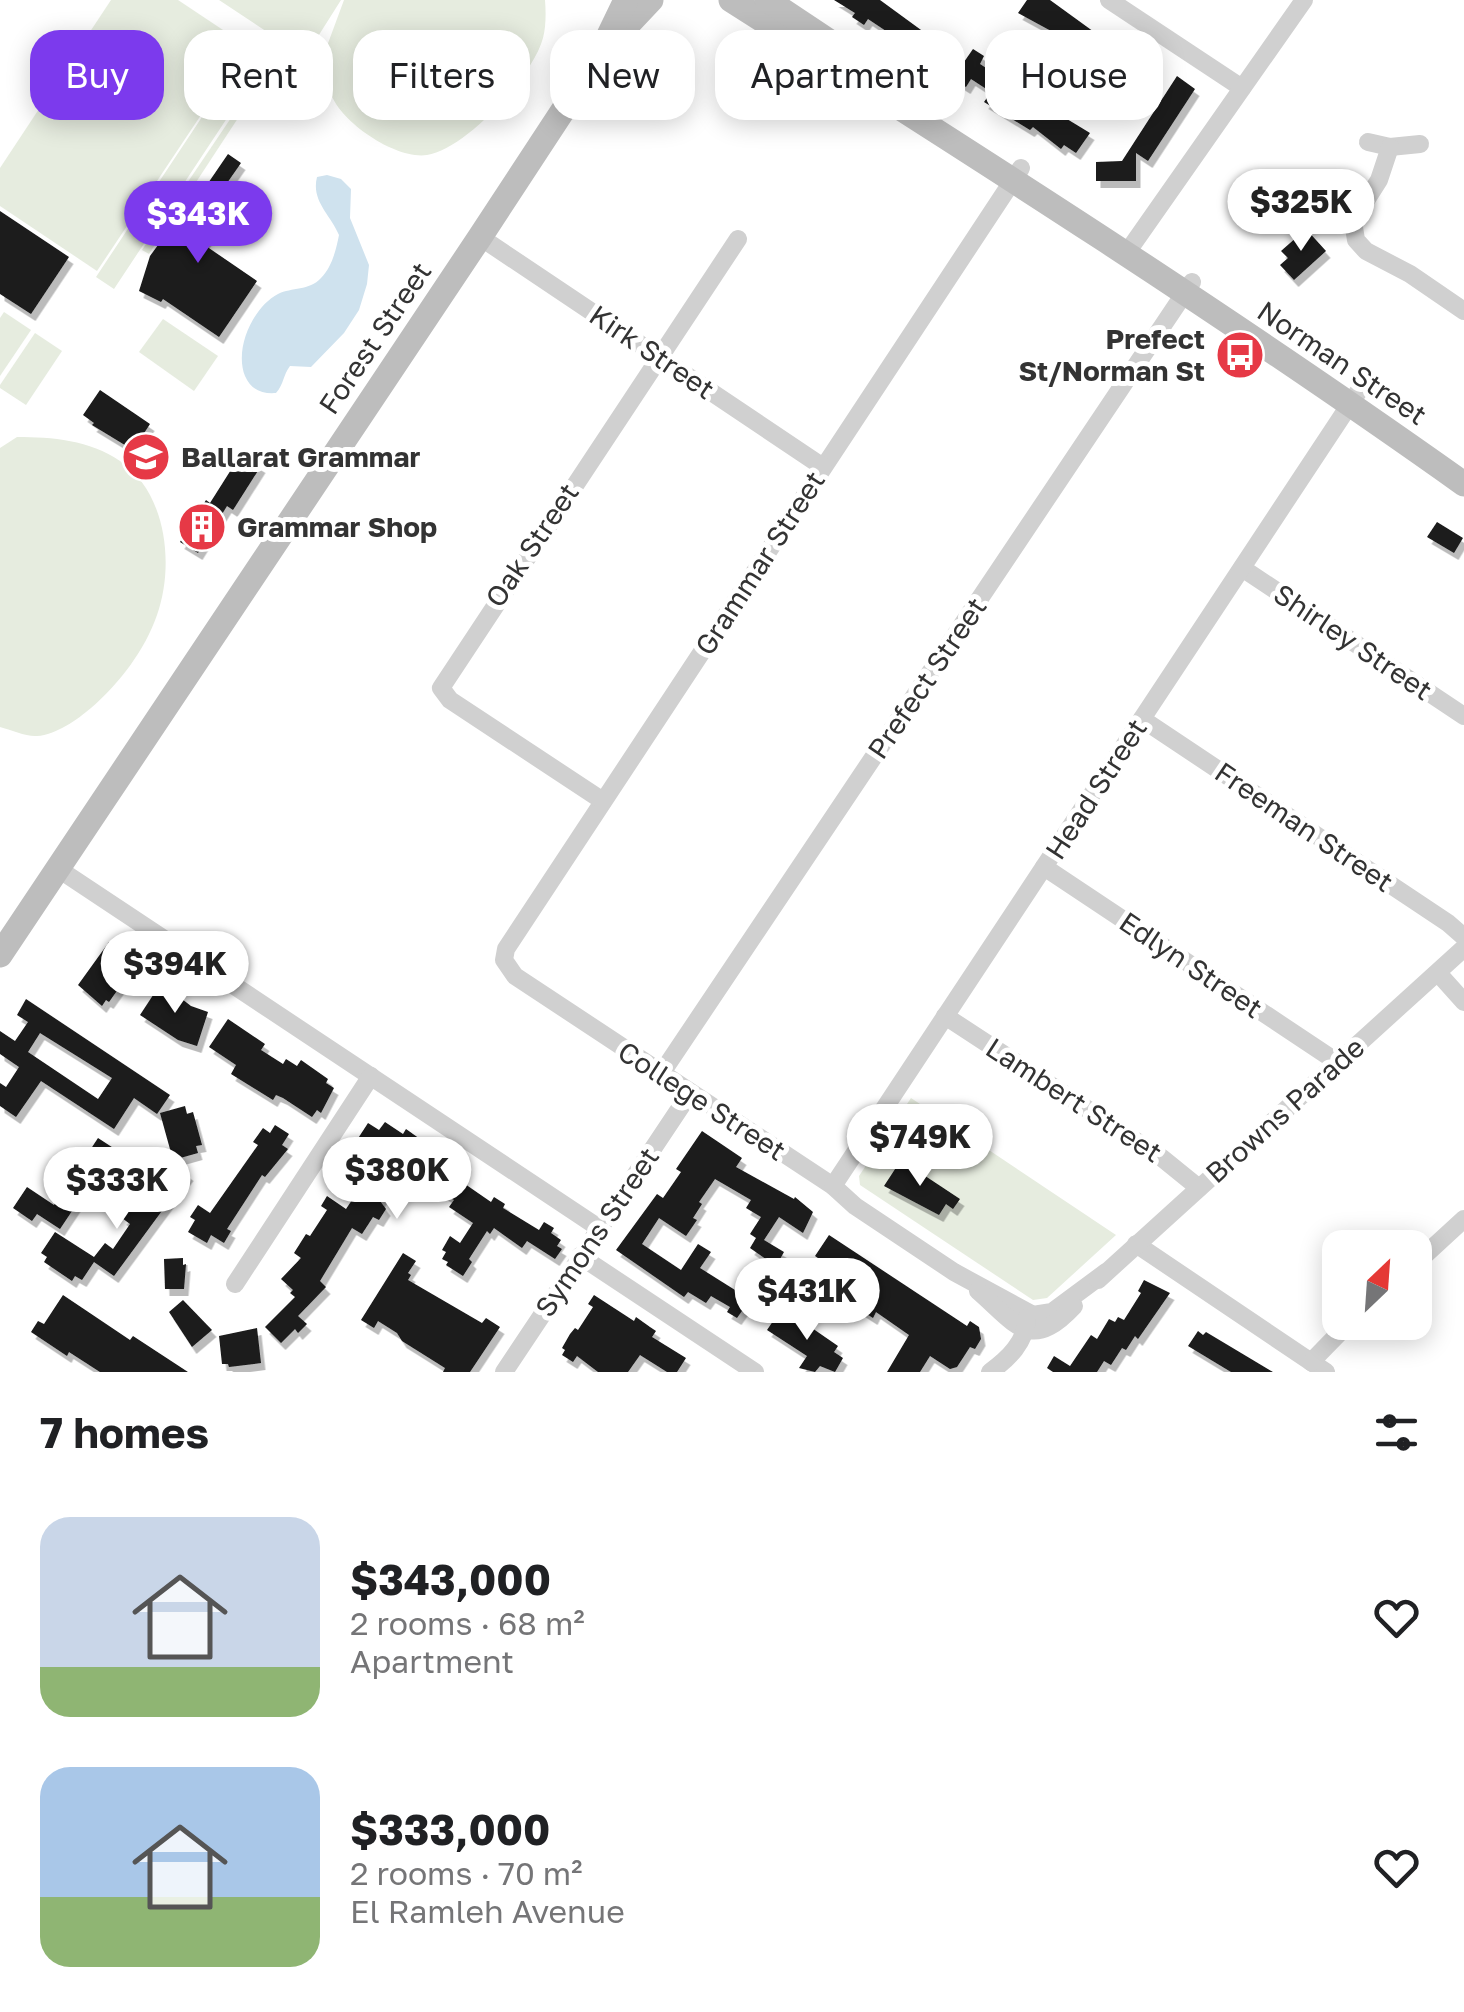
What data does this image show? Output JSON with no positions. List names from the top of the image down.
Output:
{
  "streets": {
    "main road": ["Forest Street", "Norman Street"],
    "street": [
      "Kirk Street",
      "Oak Street",
      "Grammar Street",
      "Shirley Street",
      "Prefect Street",
      "Head Street",
      "Freeman Street",
      "Edlyn Street",
      "Lambert Street",
      "College Street",
      "Browns Parade",
      "Symons Street"
    ]
  },
  "crossings": [
    ["Forest Street", "Kirk Street"],
    ["Kirk Street", "Oak Street"],
    ["Kirk Street", "Grammar Street"],
    ["Norman Street", "Grammar Street"],
    ["Norman Street", "Prefect Street"],
    ["Norman Street", "Head Street"],
    ["Oak Street", "Grammar Street"],
    ["Grammar Street", "College Street"],
    ["Shirley Street", "Head Street"],
    ["Prefect Street", "College Street"],
    ["Head Street", "Freeman Street"],
    ["Head Street", "Edlyn Street"],
    ["Head Street", "Lambert Street"],
    ["Head Street", "College Street"],
    ["Edlyn Street", "Browns Parade"],
    ["Lambert Street", "Browns Parade"],
    ["College Street", "Browns Parade"],
    ["College Street", "Symons Street"]
  ],
  "places": {
    "bus stop": ["Prefect St/Norman St"],
    "school or university": ["Ballarat Grammar"],
    "building": ["Grammar Shop"]
  },
  "north": "top right",
  "page": {
    "chip": [
      "Buy",
      "Rent",
      "Filters",
      "New",
      "Apartment",
      "House"
    ],
    "price": [
      "$325K",
      "$343K",
      "$394K",
      "$749K",
      "$380K",
      "$333K",
      "$431K"
    ],
    "heading": "7 homes",
    "list": [
      {
        "name": "$343,000",
        "note": "2 rooms · 68 m² · Apartment"
      },
      {
        "name": "$333,000",
        "note": "2 rooms · 70 m² · El Ramleh Avenue"
      }
    ]
  }
}
